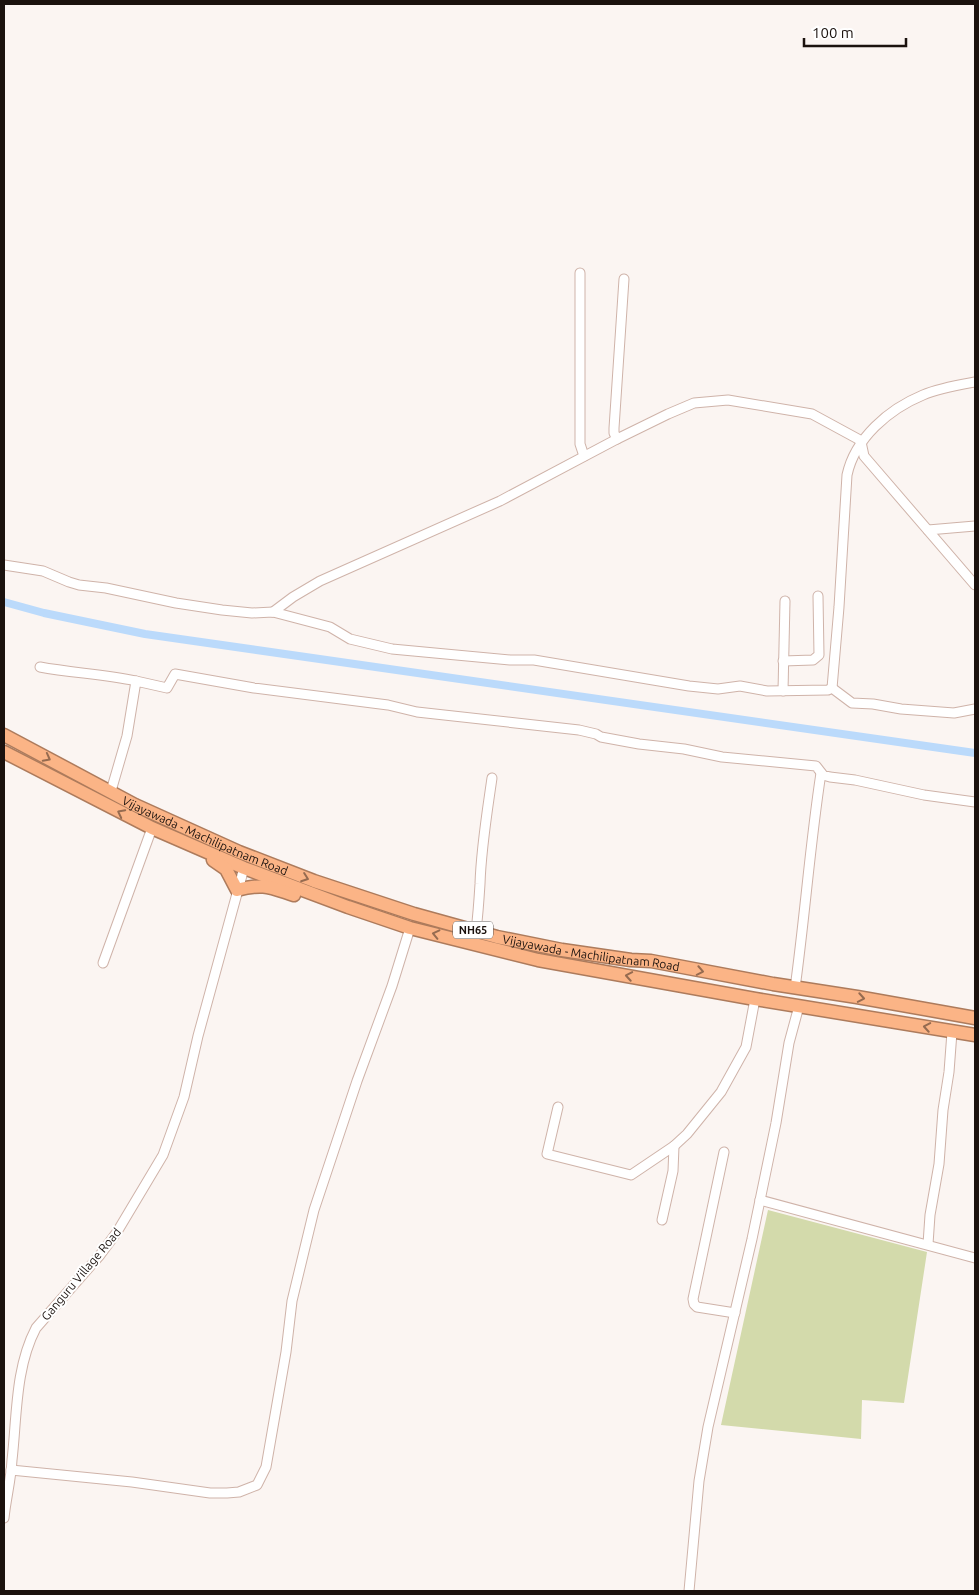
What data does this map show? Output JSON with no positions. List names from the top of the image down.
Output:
{
  "streets": {
    "highway": ["Vijayawada - Machilipatnam Road", "NH65"],
    "street": ["Ganguru Village Road"]
  },
  "crossings": [
    ["Vijayawada - Machilipatnam Road", "Ganguru Village Road"]
  ],
  "scale_bar": "100 m"
}
